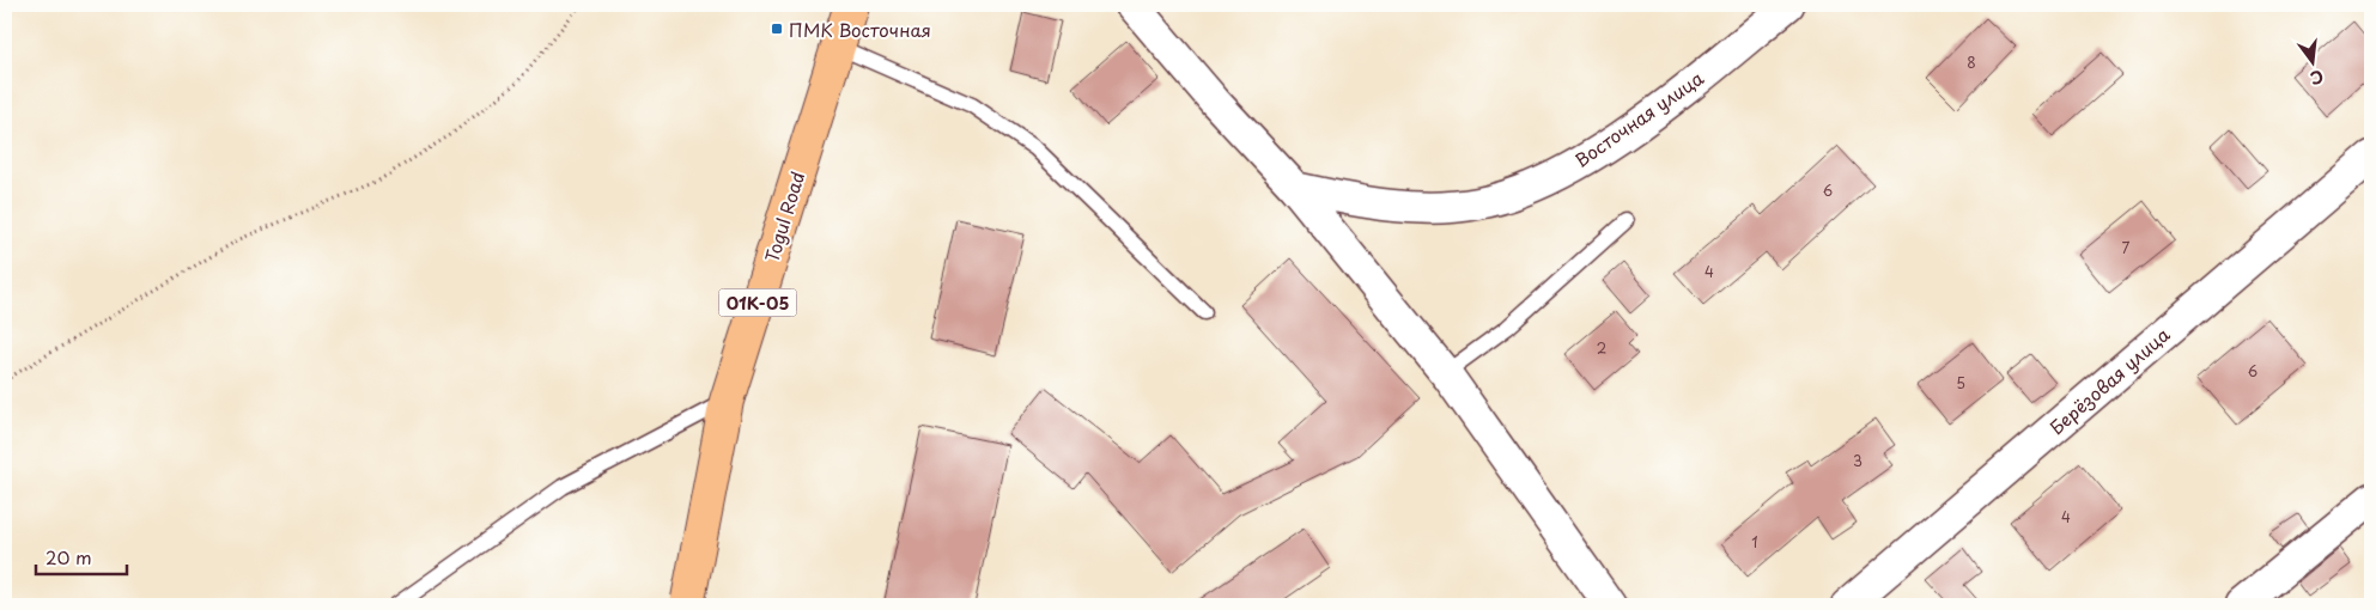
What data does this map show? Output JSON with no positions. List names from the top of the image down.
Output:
{
  "streets": {
    "main road": ["Togul Road", "01К-05"],
    "street": ["Восточная улица", "Берёзовая улица"]
  },
  "places": {
    "transit": ["ПМК Восточная"]
  },
  "house_numbers": [
    "8",
    "6",
    "7",
    "4",
    "2",
    "6",
    "5",
    "3",
    "4",
    "1"
  ],
  "scale_bar": "20 m",
  "north": "bottom"
}
